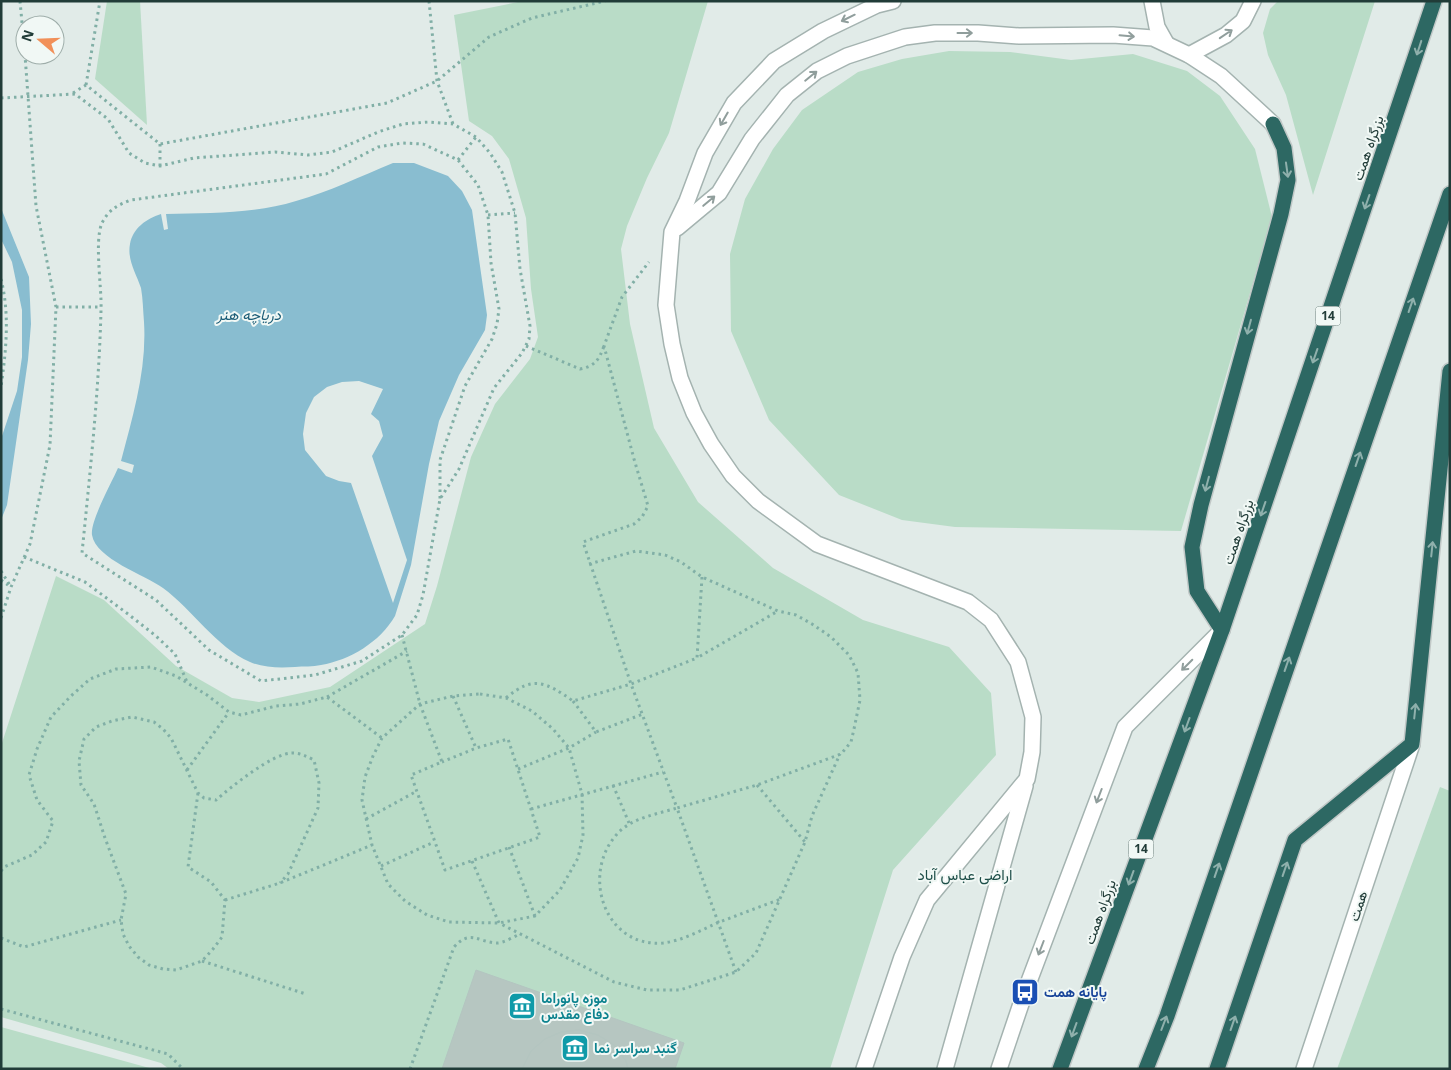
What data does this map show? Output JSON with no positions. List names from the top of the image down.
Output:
{
  "streets": {
    "highway": ["بزرگراه همت", "14"],
    "street": ["همت"]
  },
  "districts": ["اراضی عباس آباد"],
  "water": ["دریاچه هنر"],
  "places": {
    "bus stop": ["پایانه همت"],
    "museum": ["موزه پانوراما دفاع مقدس", "گنبد سراسر نما"]
  },
  "north": "left"
}
